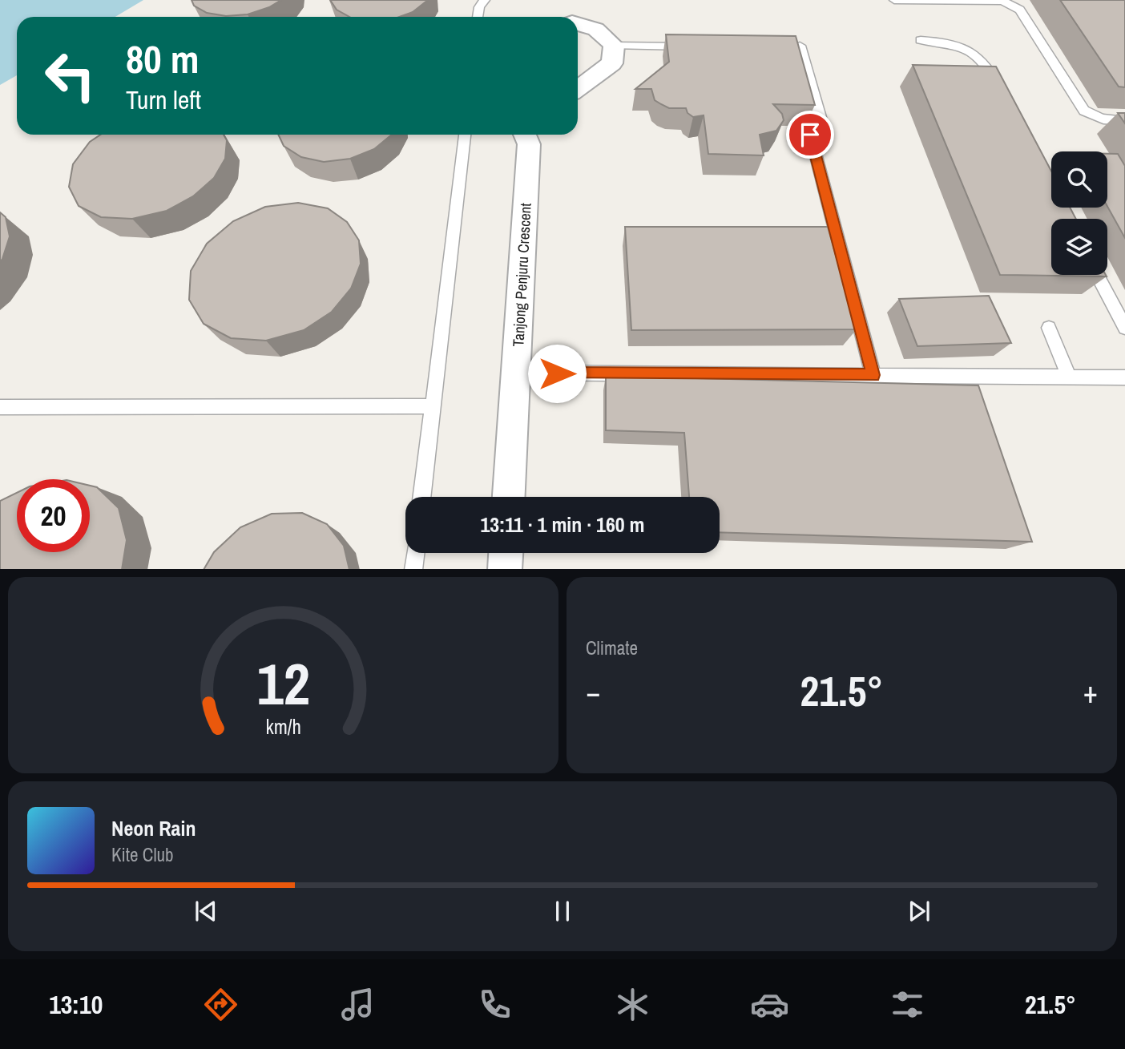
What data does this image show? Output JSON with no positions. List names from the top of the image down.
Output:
{
  "streets": {
    "street": ["Tanjong Penjuru Crescent"]
  },
  "page": {
    "turn": ["80 m", "Turn left"],
    "limit": "20",
    "trip": "13:11 · 1 min · 160 m",
    "tile": "Climate",
    "heat": ["−", "21.5°", "+"],
    "song": ["Neon Rain", "Kite Club"],
    "tabs": ["13:10", "21.5°"],
    "gauge": ["12", "km/h"]
  }
}
